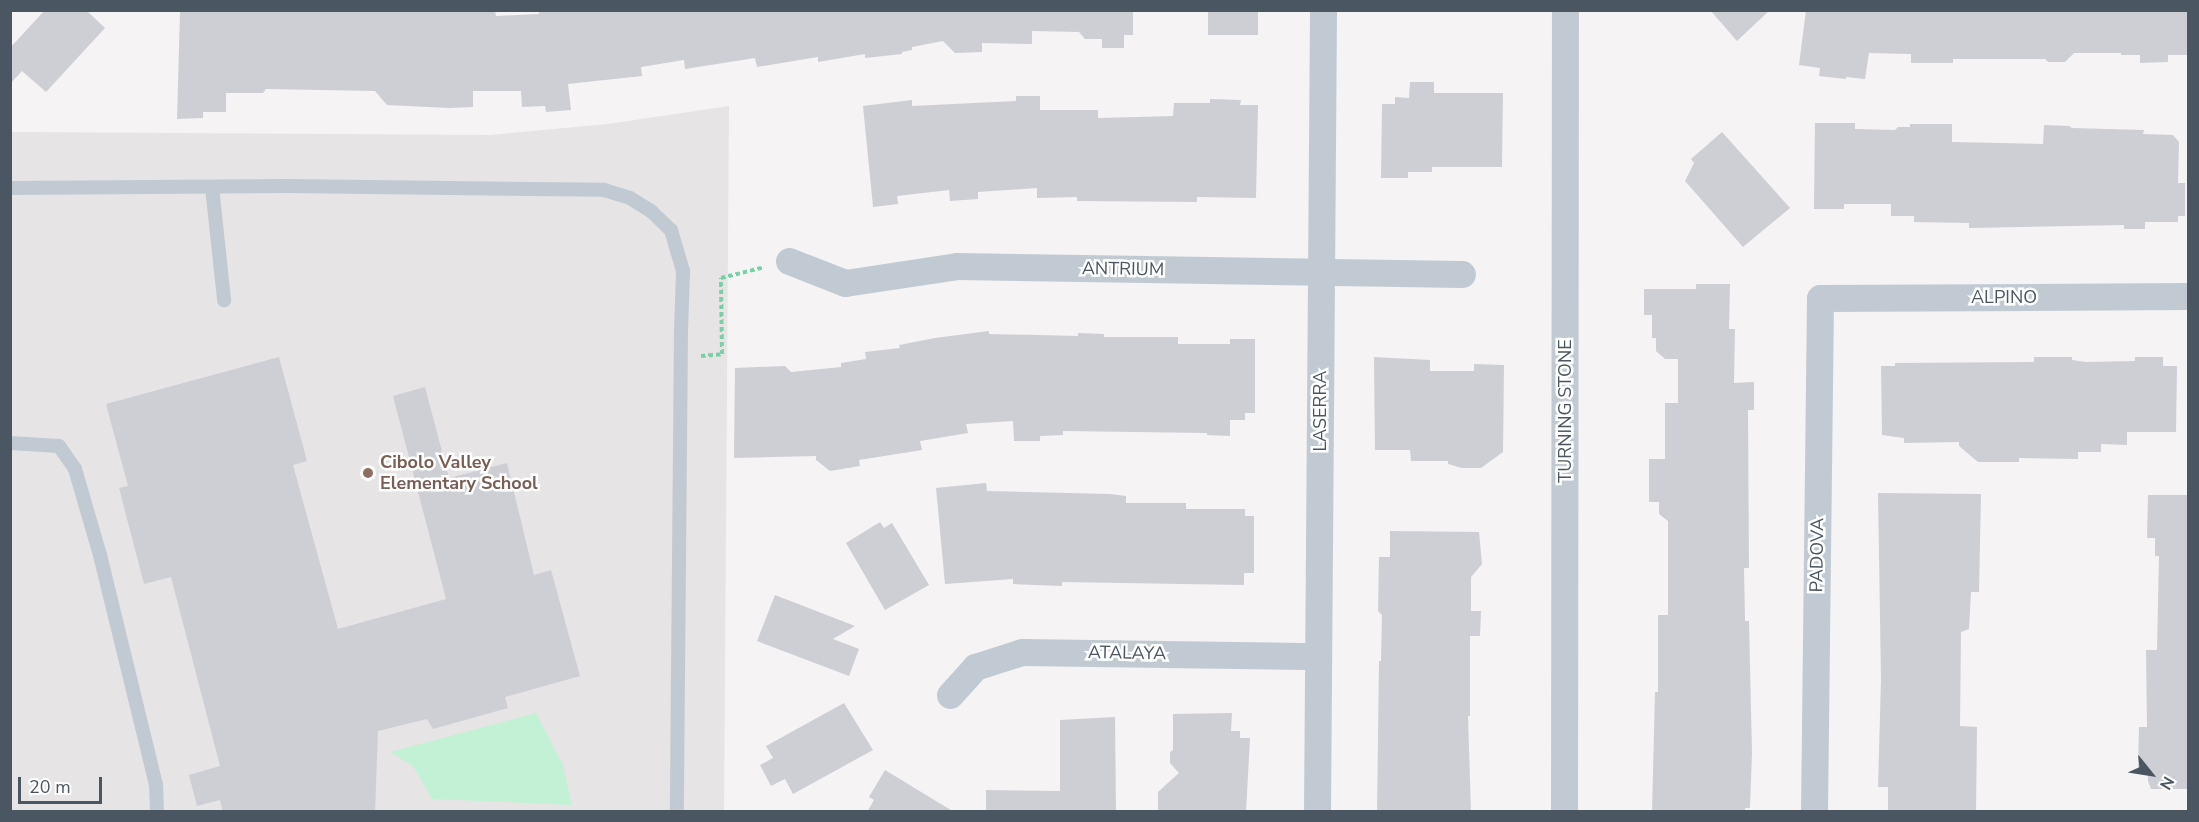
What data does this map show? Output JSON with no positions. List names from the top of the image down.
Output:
{
  "streets": {
    "street": [
      "ANTRIUM",
      "ALPINO",
      "LASERRA",
      "TURNING STONE",
      "PADOVA",
      "ATALAYA"
    ]
  },
  "crossings": [
    ["ANTRIUM", "LASERRA"],
    ["ALPINO", "PADOVA"],
    ["LASERRA", "ATALAYA"]
  ],
  "places": ["Cibolo Valley Elementary School"],
  "scale_bar": "20 m",
  "north": "bottom right"
}
